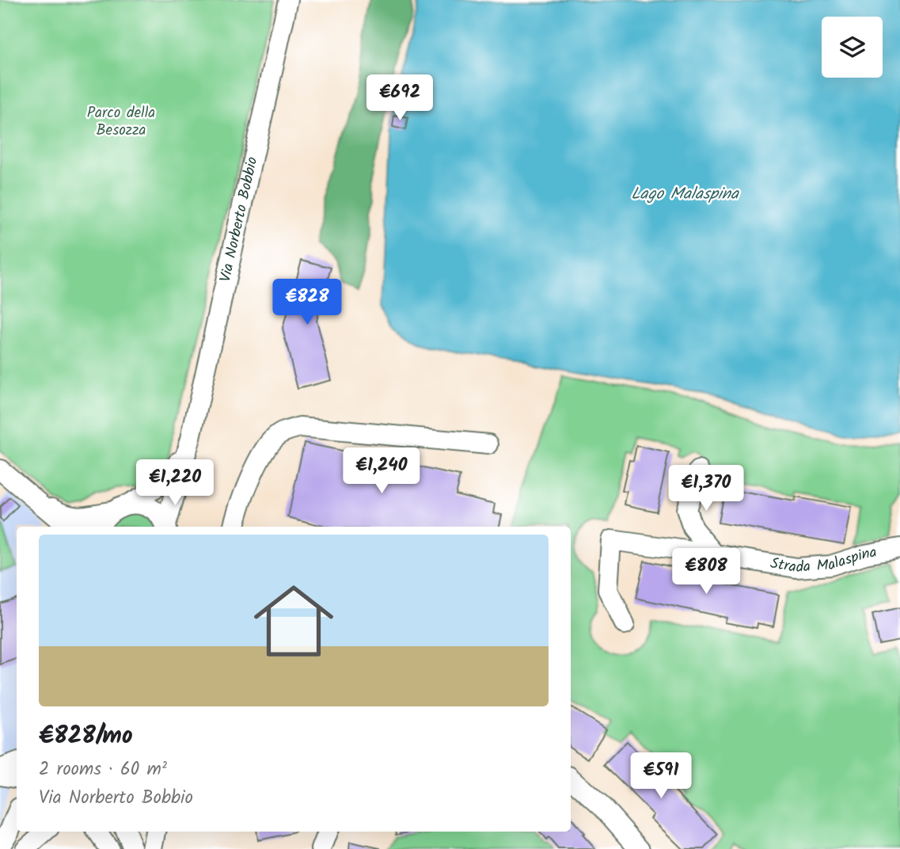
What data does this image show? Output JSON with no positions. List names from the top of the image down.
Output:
{
  "streets": {
    "street": ["Via Norberto Bobbio", "Strada Malaspina"]
  },
  "water": ["Lago Malaspina"],
  "parks": ["Parco della Besozza"],
  "page": {
    "price": [
      "€692",
      "€828",
      "€1,240",
      "€1,220",
      "€1,370",
      "€808",
      "€591"
    ],
    "list": [
      {
        "name": "€828/mo",
        "note": "2 rooms · 60 m² · Via Norberto Bobbio"
      }
    ]
  }
}
